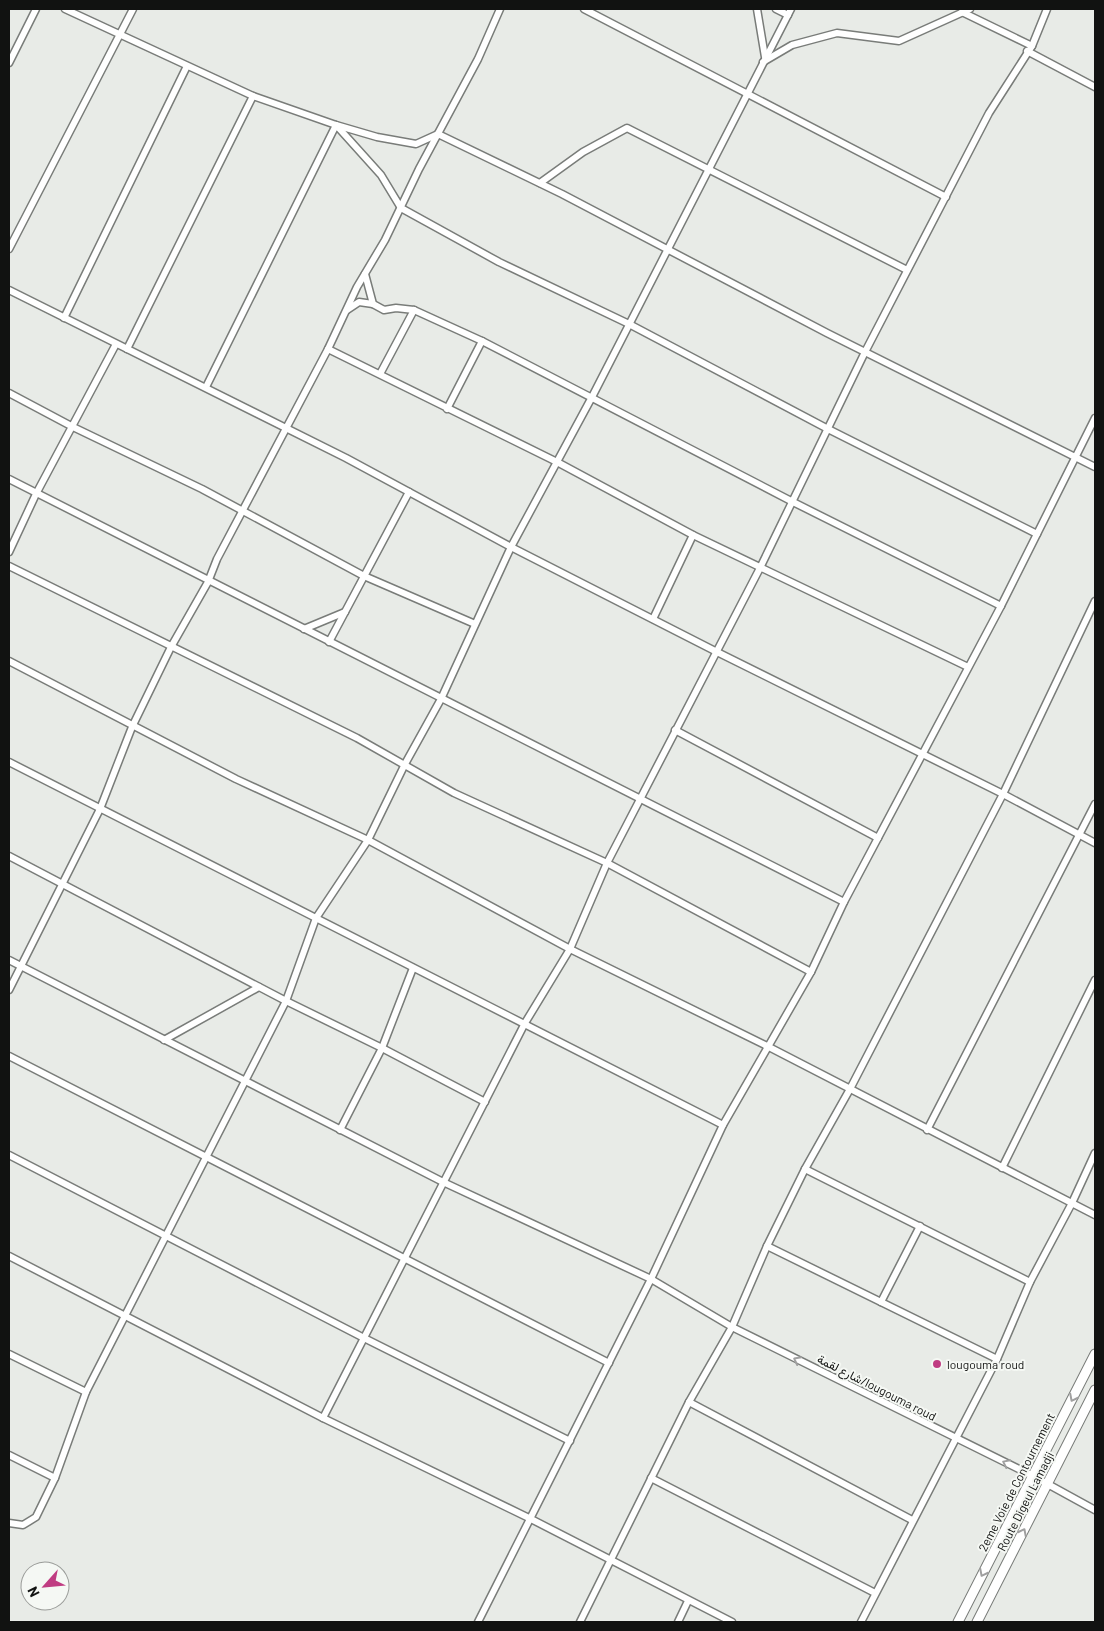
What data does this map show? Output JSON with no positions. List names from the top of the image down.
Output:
{
  "streets": {
    "main road": ["2eme Voie de Contournement", "Route Digeul Lamadji"],
    "street": ["شارع لقمة/lougouma roud"]
  },
  "crossings": [
    ["شارع لقمة/lougouma roud", "2eme Voie de Contournement"],
    ["شارع لقمة/lougouma roud", "Route Digeul Lamadji"]
  ],
  "one_way": ["2eme Voie de Contournement", "Route Digeul Lamadji"],
  "places": ["lougouma roud"],
  "north": "bottom left"
}
